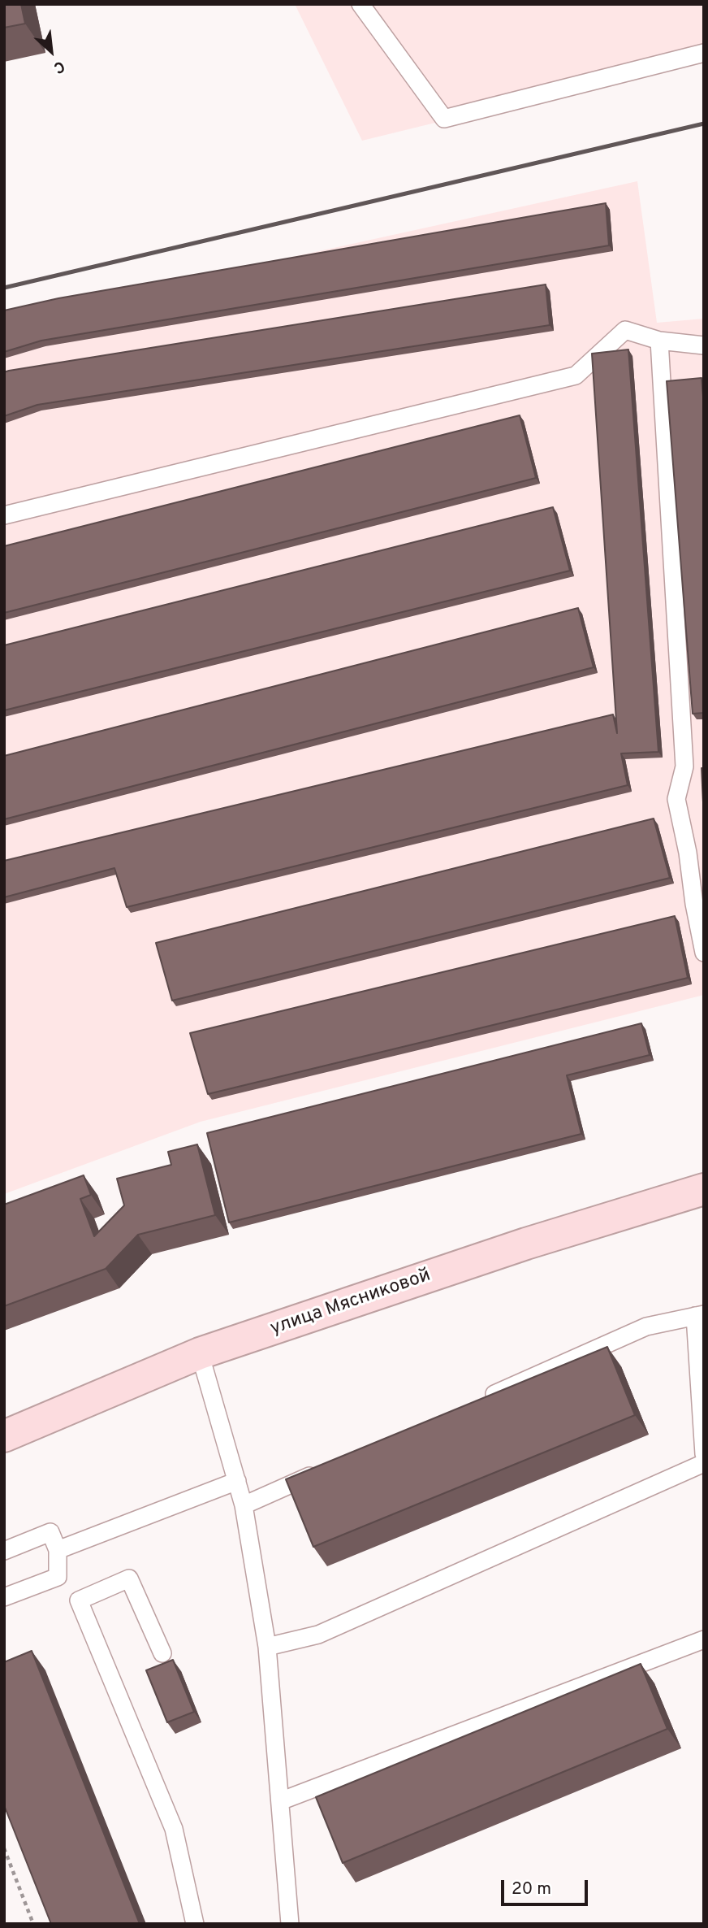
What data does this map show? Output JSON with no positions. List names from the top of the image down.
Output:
{
  "streets": {
    "street": ["улица Мясниковой"]
  },
  "scale_bar": "20 m",
  "north": "bottom right"
}
